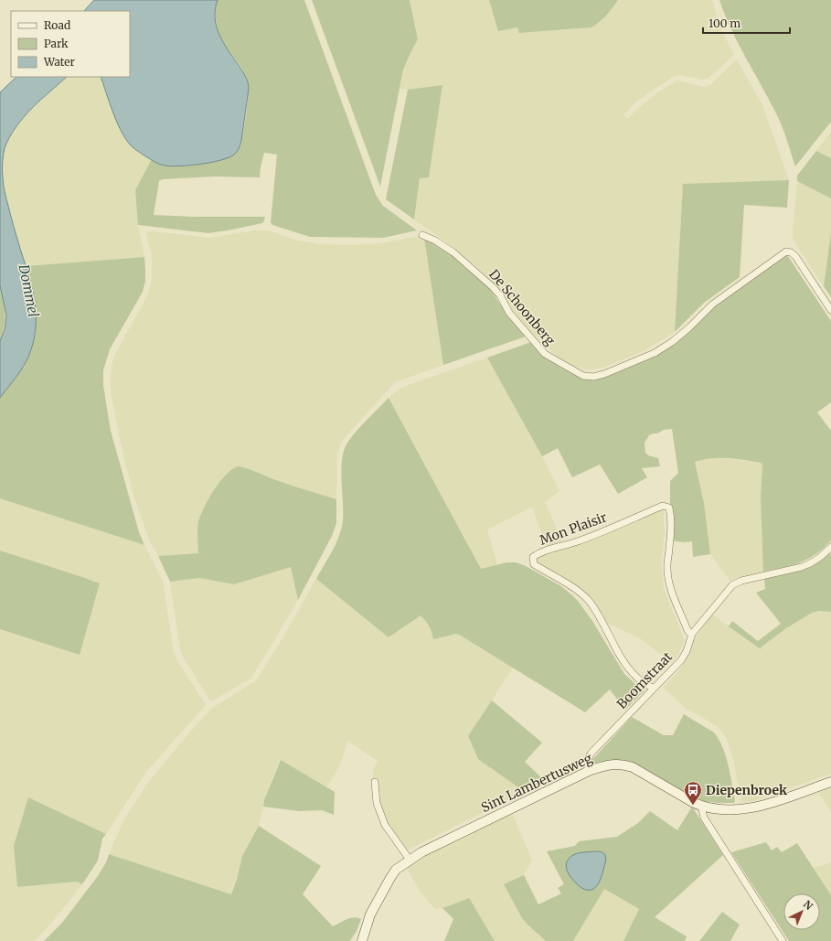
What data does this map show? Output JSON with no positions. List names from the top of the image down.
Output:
{
  "streets": {
    "street": [
      "De Schoonberg",
      "Mon Plaisir",
      "Boomstraat",
      "Sint Lambertusweg"
    ]
  },
  "crossings": [
    ["Mon Plaisir", "Boomstraat"],
    ["Boomstraat", "Sint Lambertusweg"]
  ],
  "water": ["Dommel"],
  "places": {
    "bus stop": ["Diepenbroek"]
  },
  "legend": ["Road", "Park", "Water"],
  "scale_bar": "100 m",
  "north": "top right"
}
